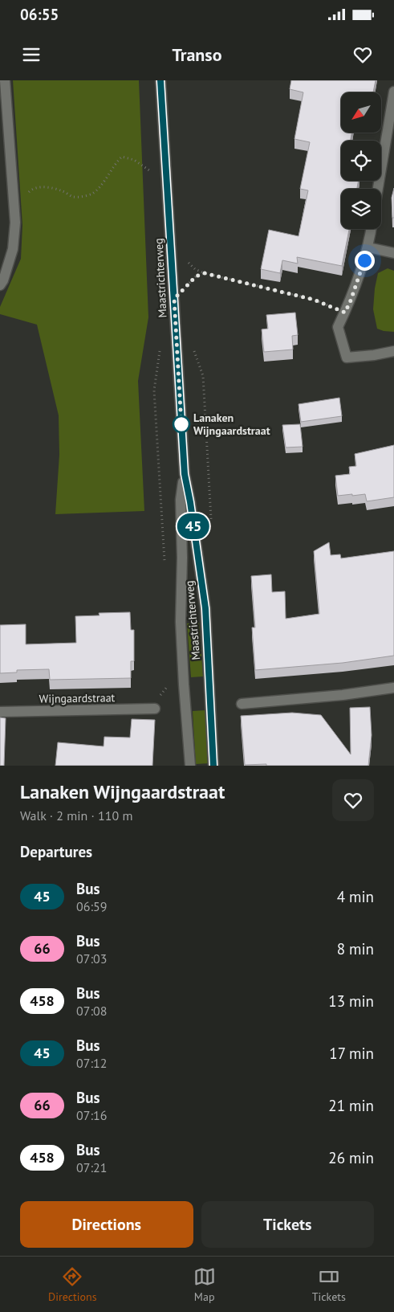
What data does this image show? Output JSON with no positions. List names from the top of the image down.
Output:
{
  "streets": {
    "main road": ["Maastrichterweg", "Wijngaardstraat"]
  },
  "places": ["Lanaken Wijngaardstraat"],
  "lines": ["bus line 45"],
  "north": "bottom left",
  "page": {
    "status": "06:55",
    "header": "Transo",
    "on_map": "45",
    "heading": [
      ["Lanaken Wijngaardstraat", "Walk · 2 min · 110 m"],
      "Departures"
    ],
    "list": [
      {
        "mark": "45",
        "name": "Bus",
        "note": "06:59",
        "value": "4 min"
      },
      {
        "mark": "66",
        "name": "Bus",
        "note": "07:03",
        "value": "8 min"
      },
      {
        "mark": "458",
        "name": "Bus",
        "note": "07:08",
        "value": "13 min"
      },
      {
        "mark": "45",
        "name": "Bus",
        "note": "07:12",
        "value": "17 min"
      },
      {
        "mark": "66",
        "name": "Bus",
        "note": "07:16",
        "value": "21 min"
      },
      {
        "mark": "458",
        "name": "Bus",
        "note": "07:21",
        "value": "26 min"
      }
    ],
    "buttons": ["Directions", "Tickets"],
    "tabs": ["Directions", "Map", "Tickets"]
  }
}
